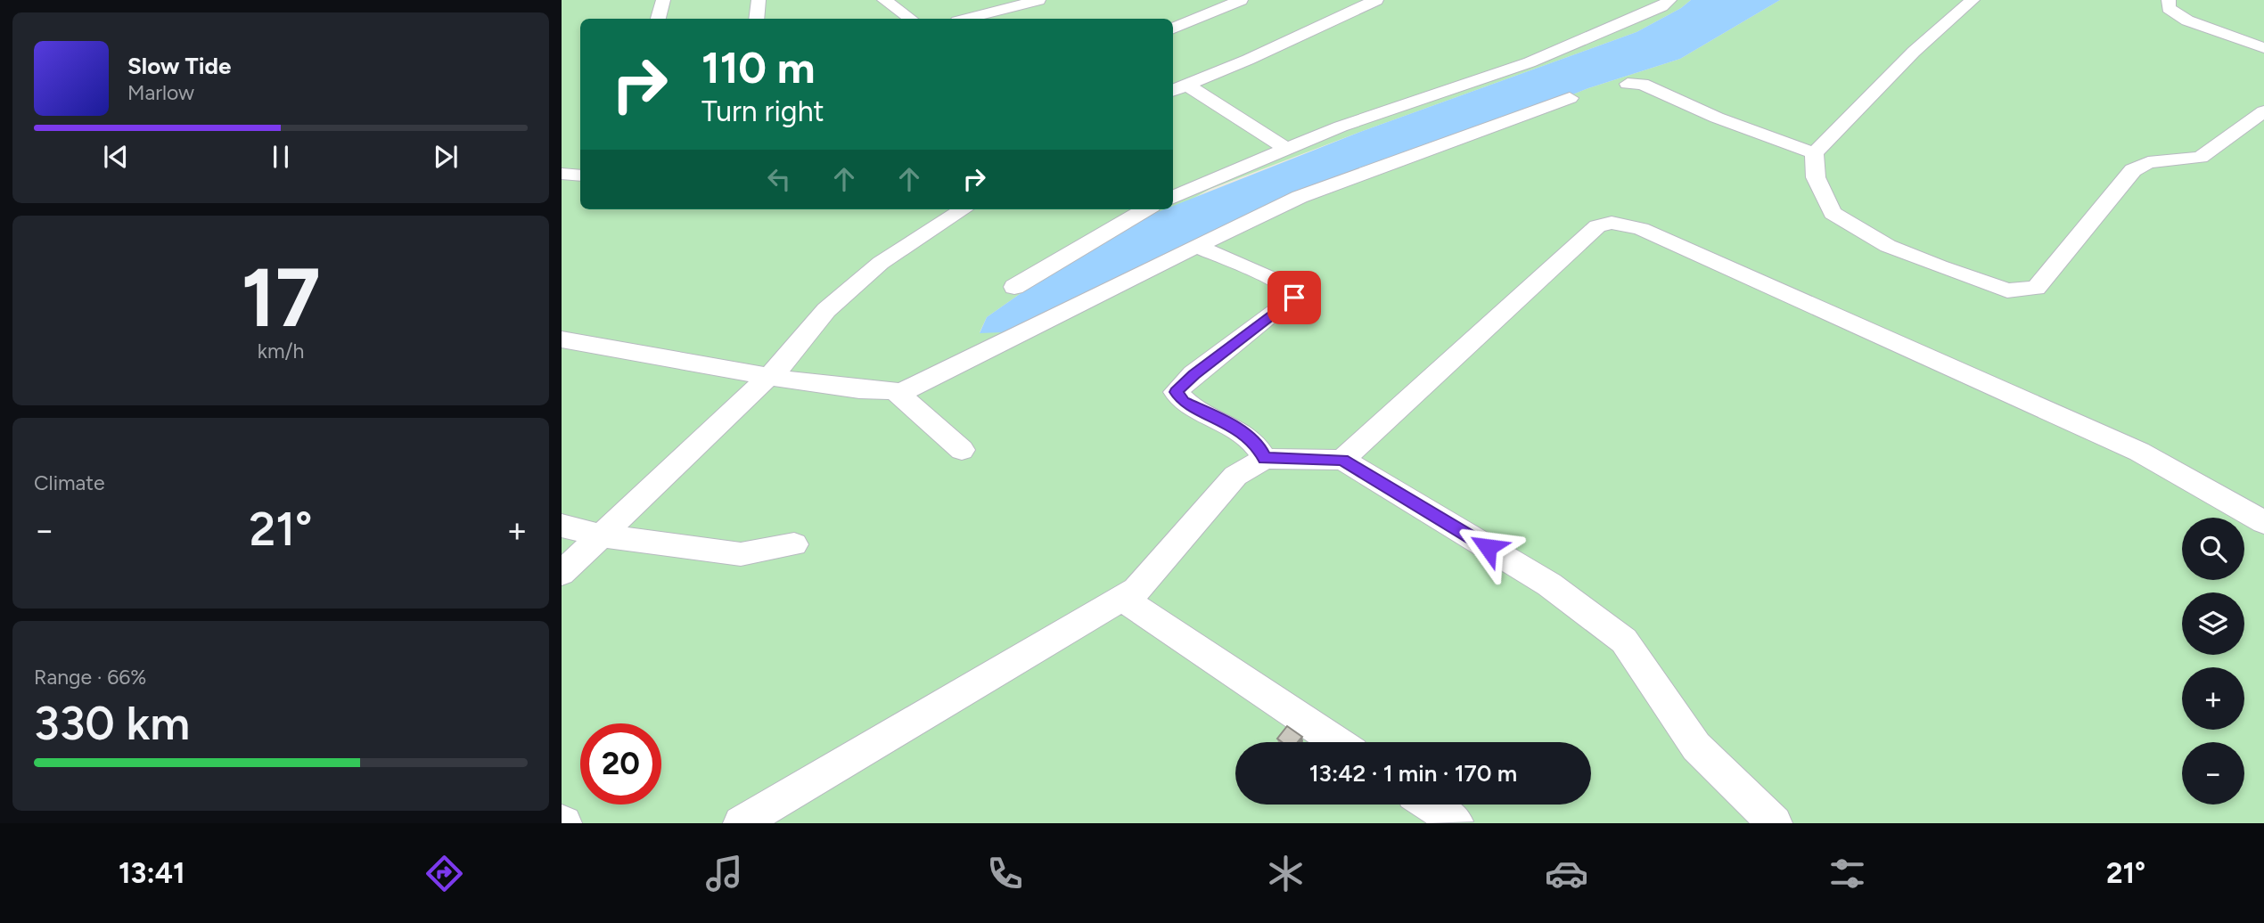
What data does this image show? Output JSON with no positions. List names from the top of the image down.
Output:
{
  "page": {
    "turn": ["110 m", "Turn right"],
    "song": ["Slow Tide", "Marlow"],
    "tile": [
      ["17", "km/h"],
      "Climate",
      ["Range · 66%", "330 km"]
    ],
    "heat": ["−", "21°", "+"],
    "map_buttons": ["+", "−"],
    "limit": "20",
    "trip": "13:42 · 1 min · 170 m",
    "tabs": ["13:41", "21°"]
  }
}
